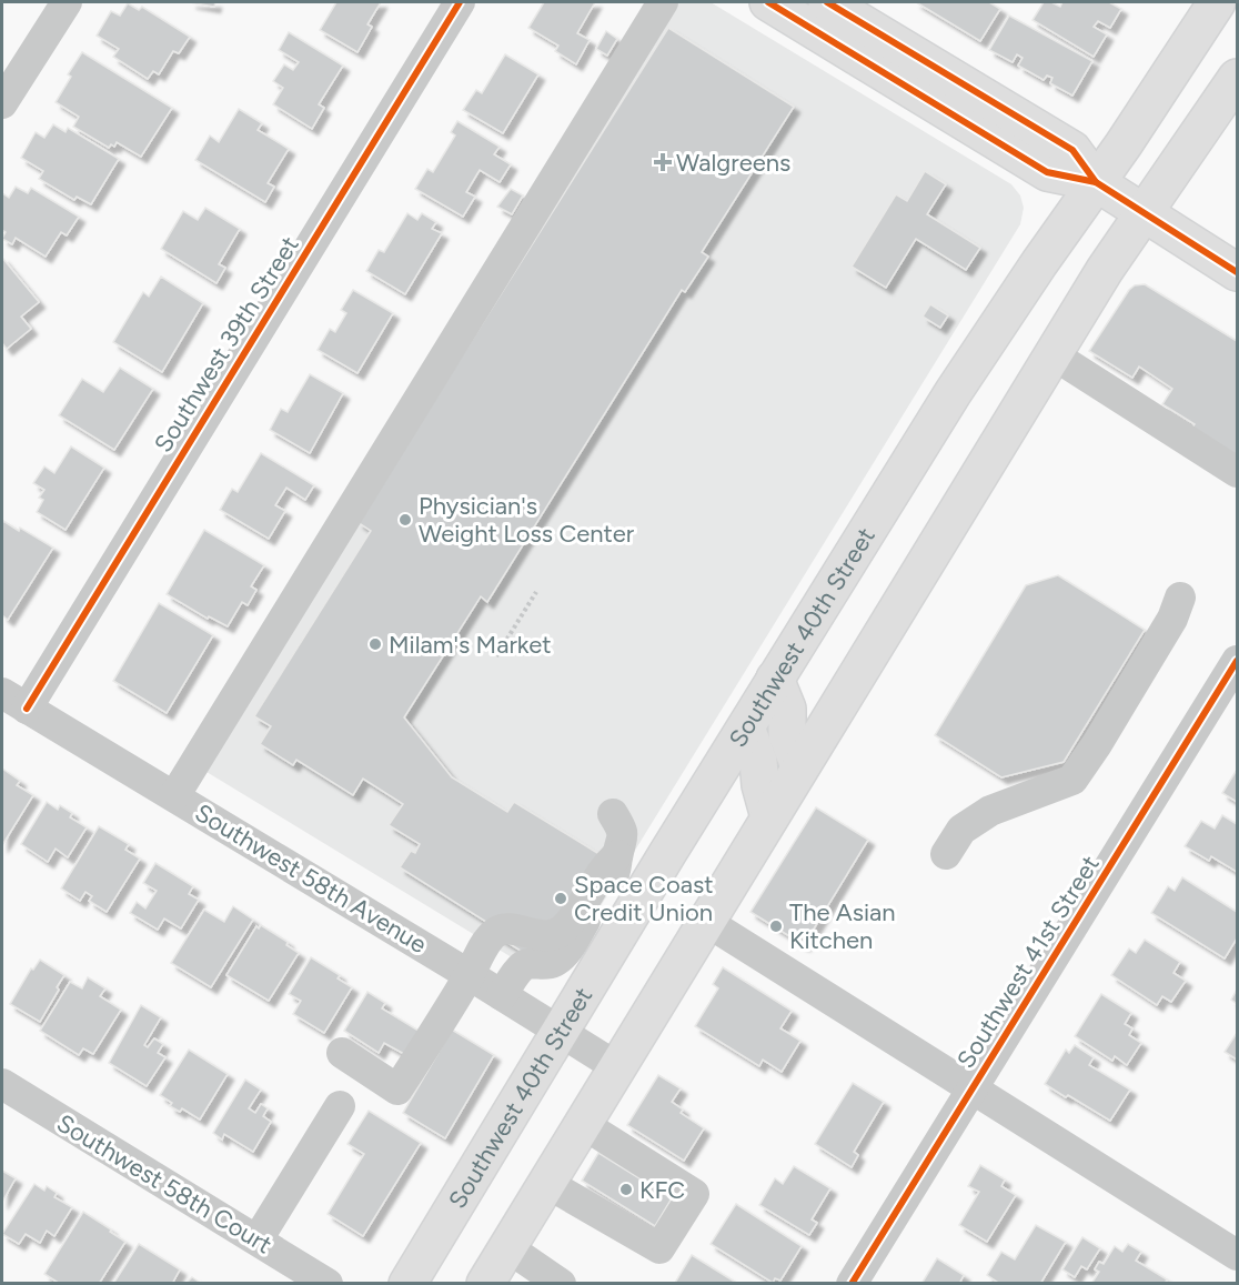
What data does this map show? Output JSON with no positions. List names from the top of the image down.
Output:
{
  "streets": {
    "main road": ["Southwest 40th Street"],
    "street": [
      "Southwest 39th Street",
      "Southwest 58th Avenue",
      "Southwest 41st Street",
      "Southwest 58th Court"
    ]
  },
  "crossings": [
    ["Southwest 39th Street", "Southwest 58th Avenue"],
    ["Southwest 40th Street", "Southwest 58th Avenue"]
  ],
  "places": {
    "health": ["Walgreens"],
    "other": [
      "Physician's Weight Loss Center",
      "Milam's Market",
      "Space Coast Credit Union",
      "The Asian Kitchen",
      "KFC"
    ]
  }
}
